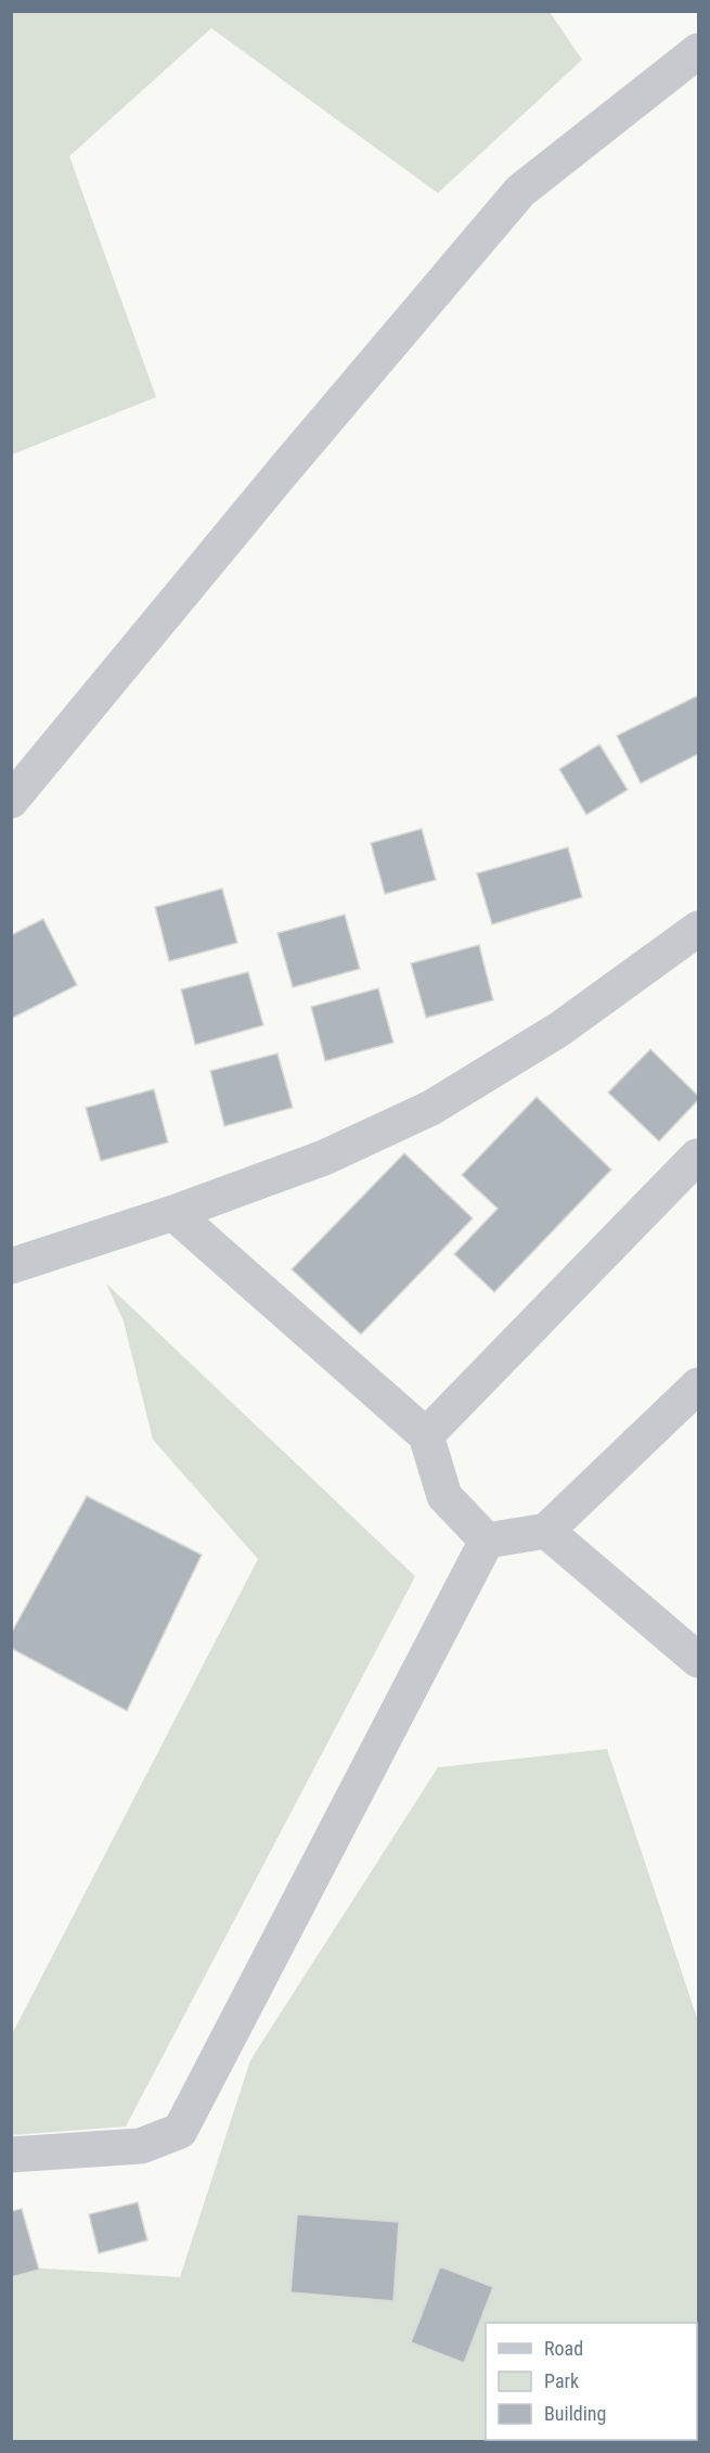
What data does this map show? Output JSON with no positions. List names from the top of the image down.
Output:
{
  "legend": ["Road", "Park", "Building"]
}
